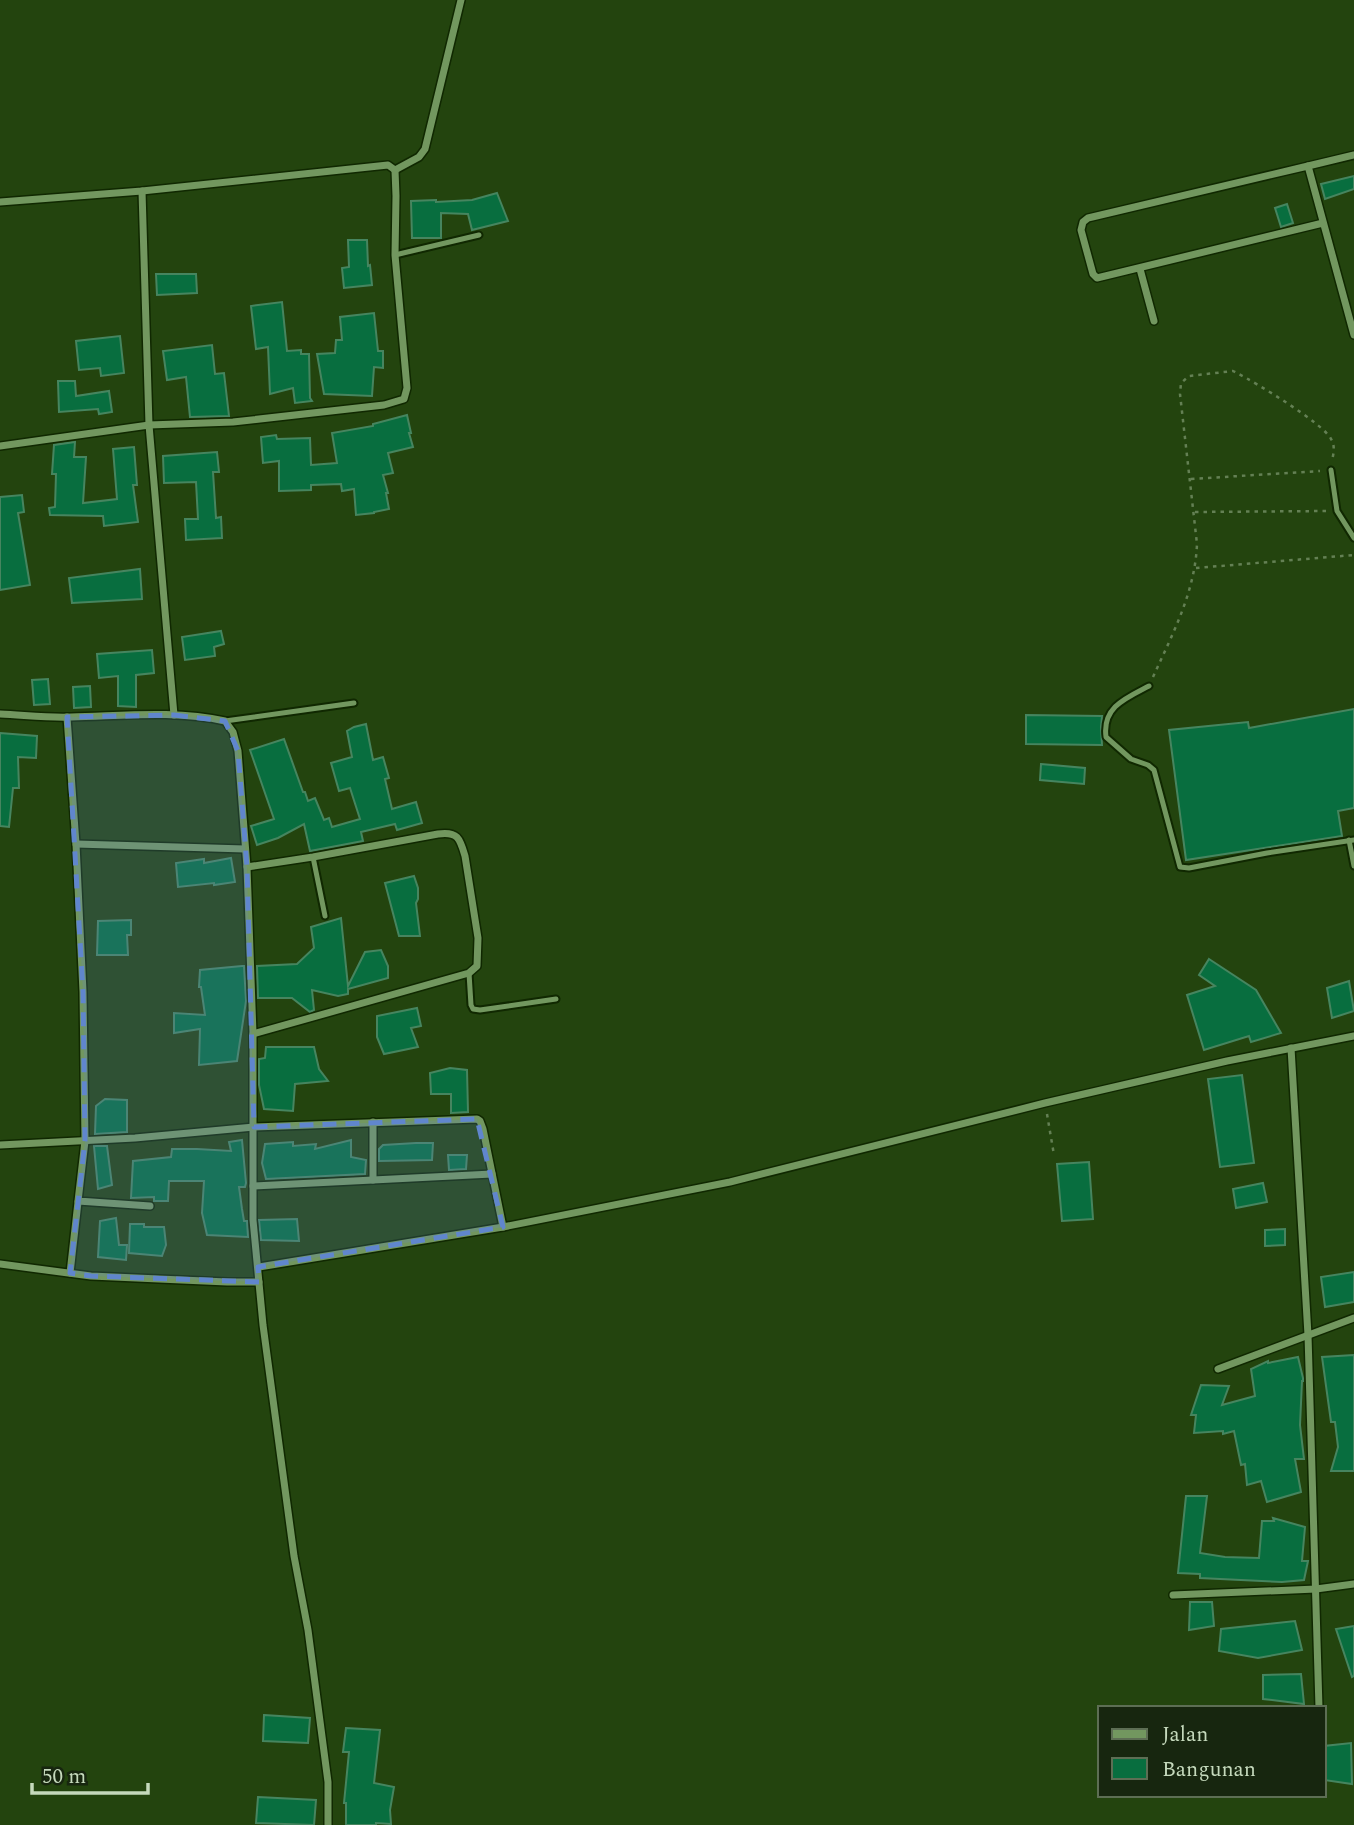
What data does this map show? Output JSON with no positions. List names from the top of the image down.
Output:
{
  "legend": ["Jalan", "Bangunan"],
  "scale_bar": "50 m"
}
